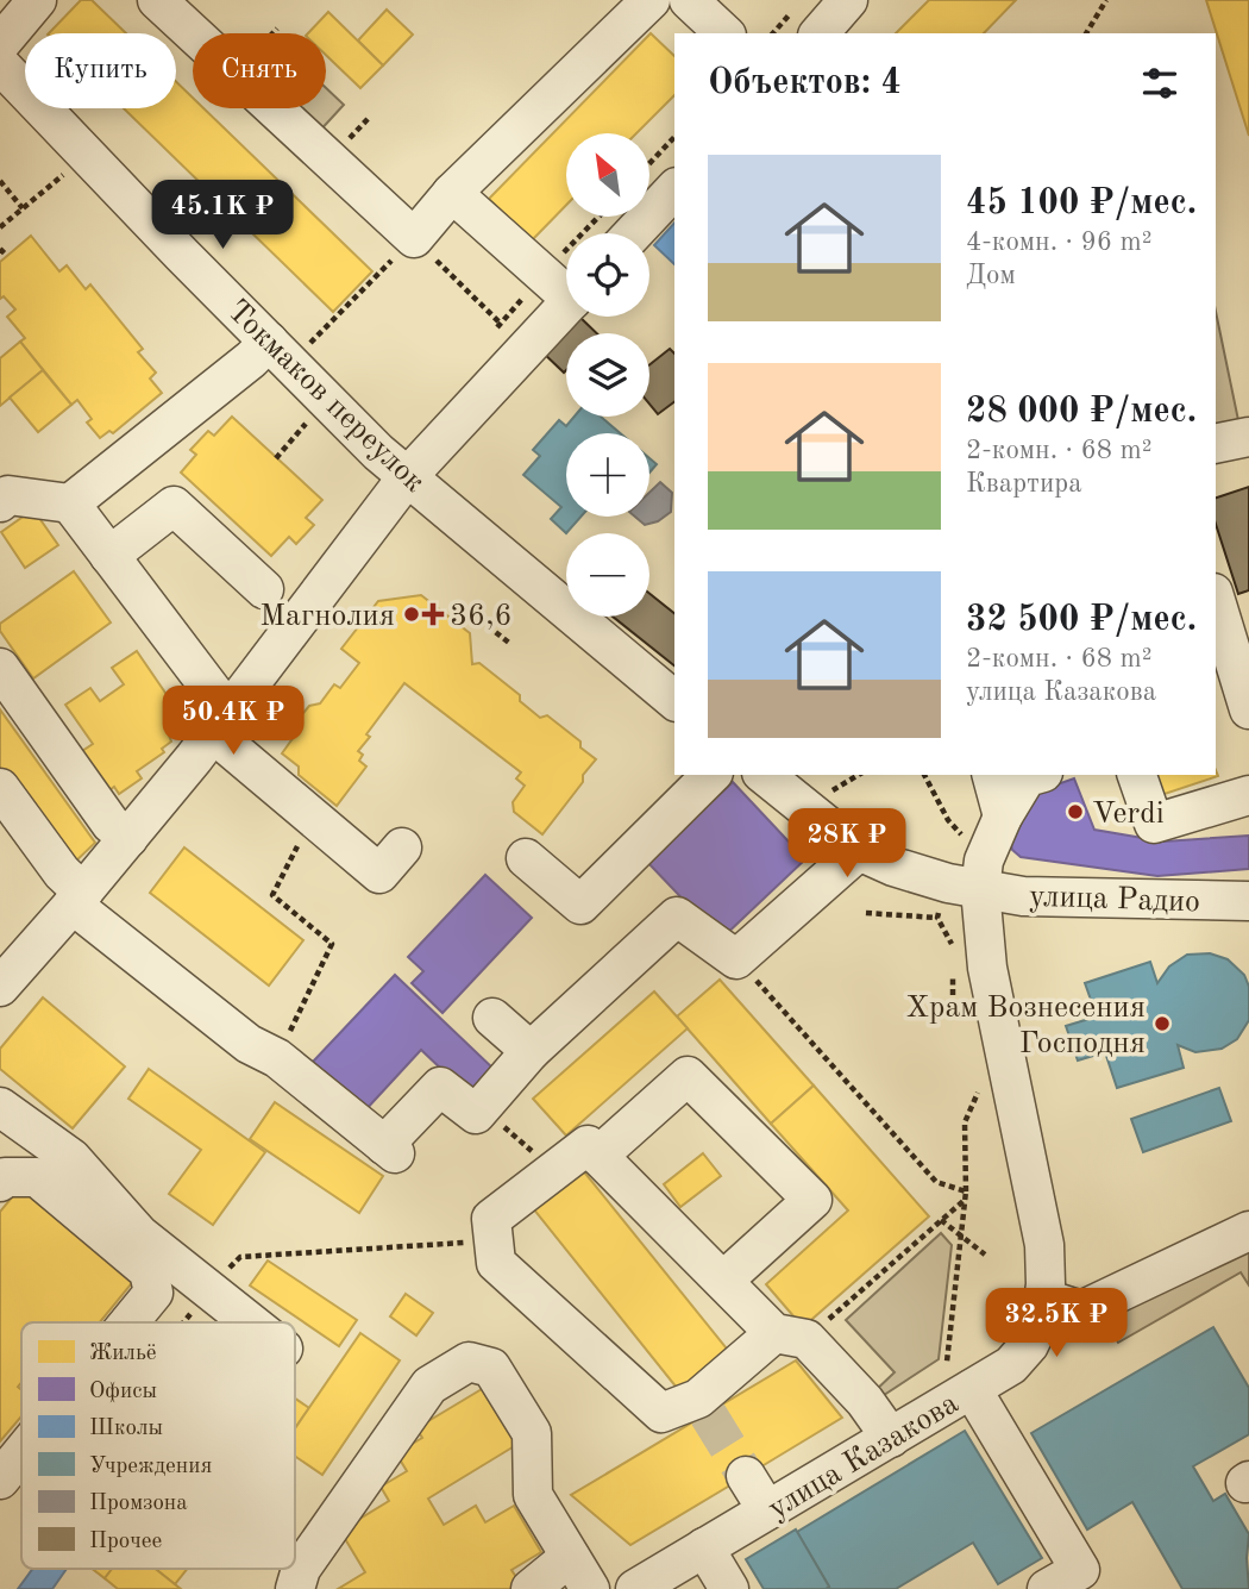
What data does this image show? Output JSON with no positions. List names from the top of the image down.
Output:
{
  "streets": {
    "street": ["Токмаков переулок", "улица Радио", "улица Казакова"]
  },
  "crossings": [
    ["улица Радио", "улица Казакова"]
  ],
  "places": {
    "other": ["Магнолия", "Verdi", "Храм Вознесения Господня"],
    "health": ["36,6"]
  },
  "legend": [
    "Жильё",
    "Офисы",
    "Школы",
    "Учреждения",
    "Промзона",
    "Прочее"
  ],
  "north": "top left",
  "page": {
    "chip": ["Купить", "Снять"],
    "heading": "Объектов: 4",
    "map_buttons": ["+", "−"],
    "list": [
      {
        "name": "45 100 ₽/мес.",
        "note": "4-комн. · 96 m² · Дом"
      },
      {
        "name": "28 000 ₽/мес.",
        "note": "2-комн. · 68 m² · Квартира"
      },
      {
        "name": "32 500 ₽/мес.",
        "note": "2-комн. · 68 m² · улица Казакова"
      }
    ],
    "price": [
      "45.1K ₽",
      "50.4K ₽",
      "28K ₽",
      "32.5K ₽"
    ]
  }
}
